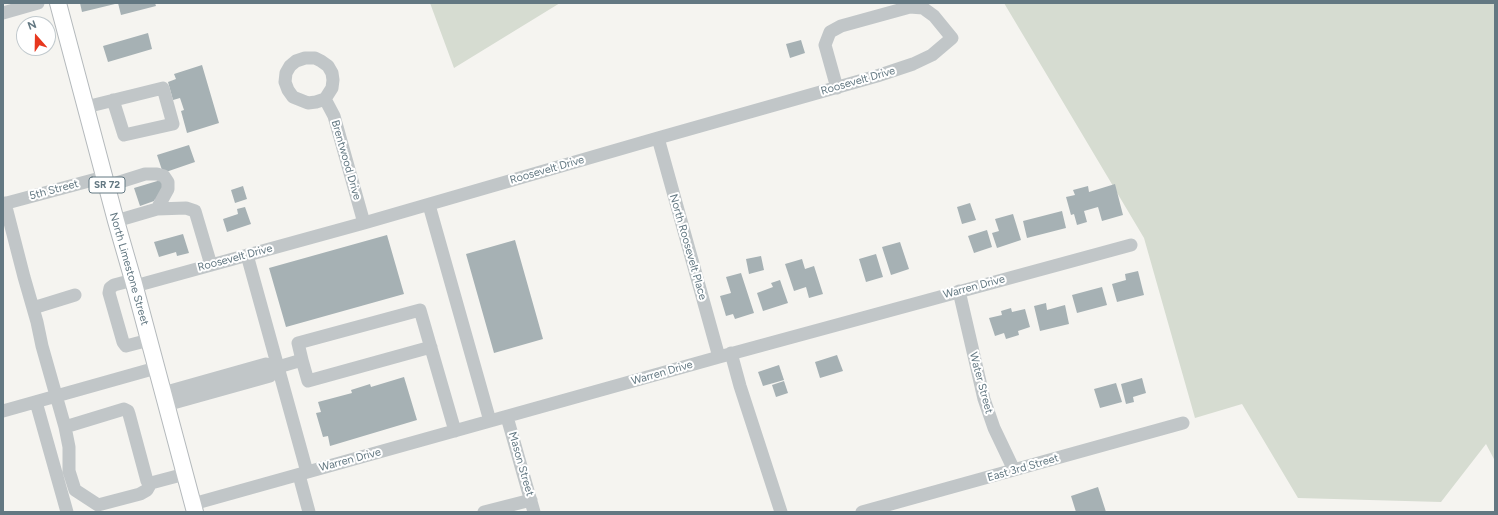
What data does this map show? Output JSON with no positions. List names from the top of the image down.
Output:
{
  "streets": {
    "main road": ["SR 72", "North Limestone Street"],
    "street": [
      "Roosevelt Drive",
      "Brentwood Drive",
      "5th Street",
      "North Roosevelt Place",
      "Warren Drive",
      "Water Street",
      "Mason Street",
      "East 3rd Street"
    ]
  },
  "crossings": [
    ["Roosevelt Drive", "Brentwood Drive"],
    ["Roosevelt Drive", "North Roosevelt Place"],
    ["Roosevelt Drive", "North Limestone Street"],
    ["5th Street", "North Limestone Street"],
    ["North Roosevelt Place", "Warren Drive"],
    ["North Limestone Street", "Warren Drive"],
    ["Warren Drive", "Water Street"],
    ["Warren Drive", "Mason Street"],
    ["Water Street", "East 3rd Street"]
  ],
  "north": "top"
}
